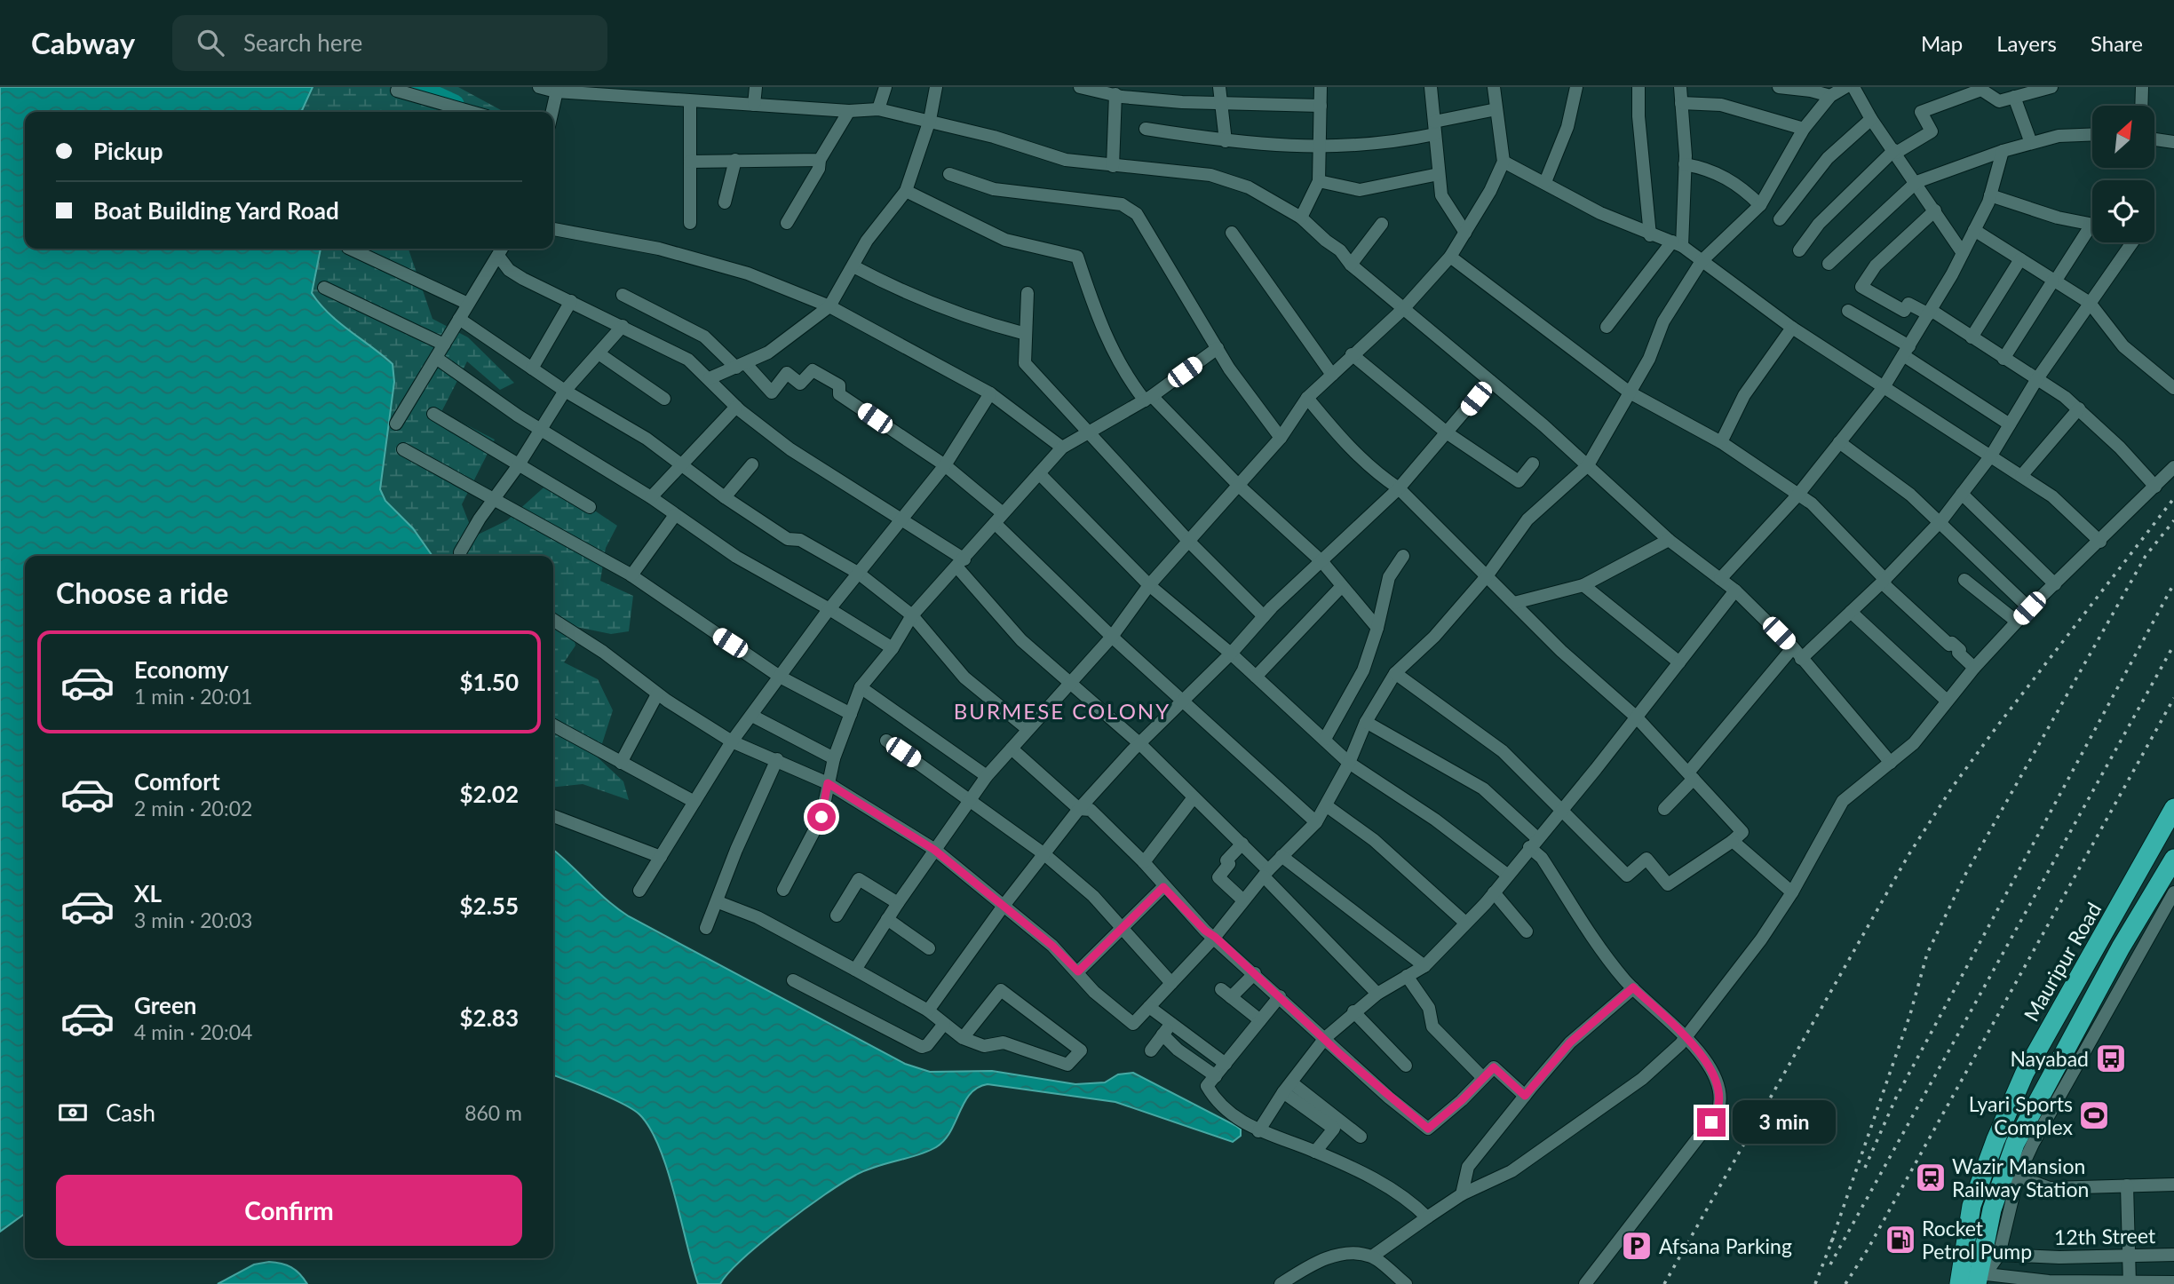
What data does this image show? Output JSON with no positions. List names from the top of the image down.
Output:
{
  "streets": {
    "highway": ["Mauripur Road"],
    "street": ["12th Street"]
  },
  "districts": ["BURMESE COLONY"],
  "places": {
    "bus stop": ["Nayabad"],
    "sports": ["Lyari Sports Complex"],
    "station": ["Wazir Mansion Railway Station"],
    "fuel station": ["Rocket Petrol Pump"],
    "parking": ["Afsana Parking"]
  },
  "north": "top right",
  "page": {
    "header": "Cabway",
    "search": "Search here",
    "nav": ["Map", "Layers", "Share"],
    "banner": ["Pickup", "Boat Building Yard Road"],
    "heading": "Choose a ride",
    "list": [
      {
        "name": "Economy",
        "note": "1 min · 20:01",
        "value": "$1.50"
      },
      {
        "name": "Comfort",
        "note": "2 min · 20:02",
        "value": "$2.02"
      },
      {
        "name": "XL",
        "note": "3 min · 20:03",
        "value": "$2.55"
      },
      {
        "name": "Green",
        "note": "4 min · 20:04",
        "value": "$2.83"
      }
    ],
    "pay": ["Cash", "860 m"],
    "bubble": "3 min",
    "buttons": "Confirm"
  }
}
